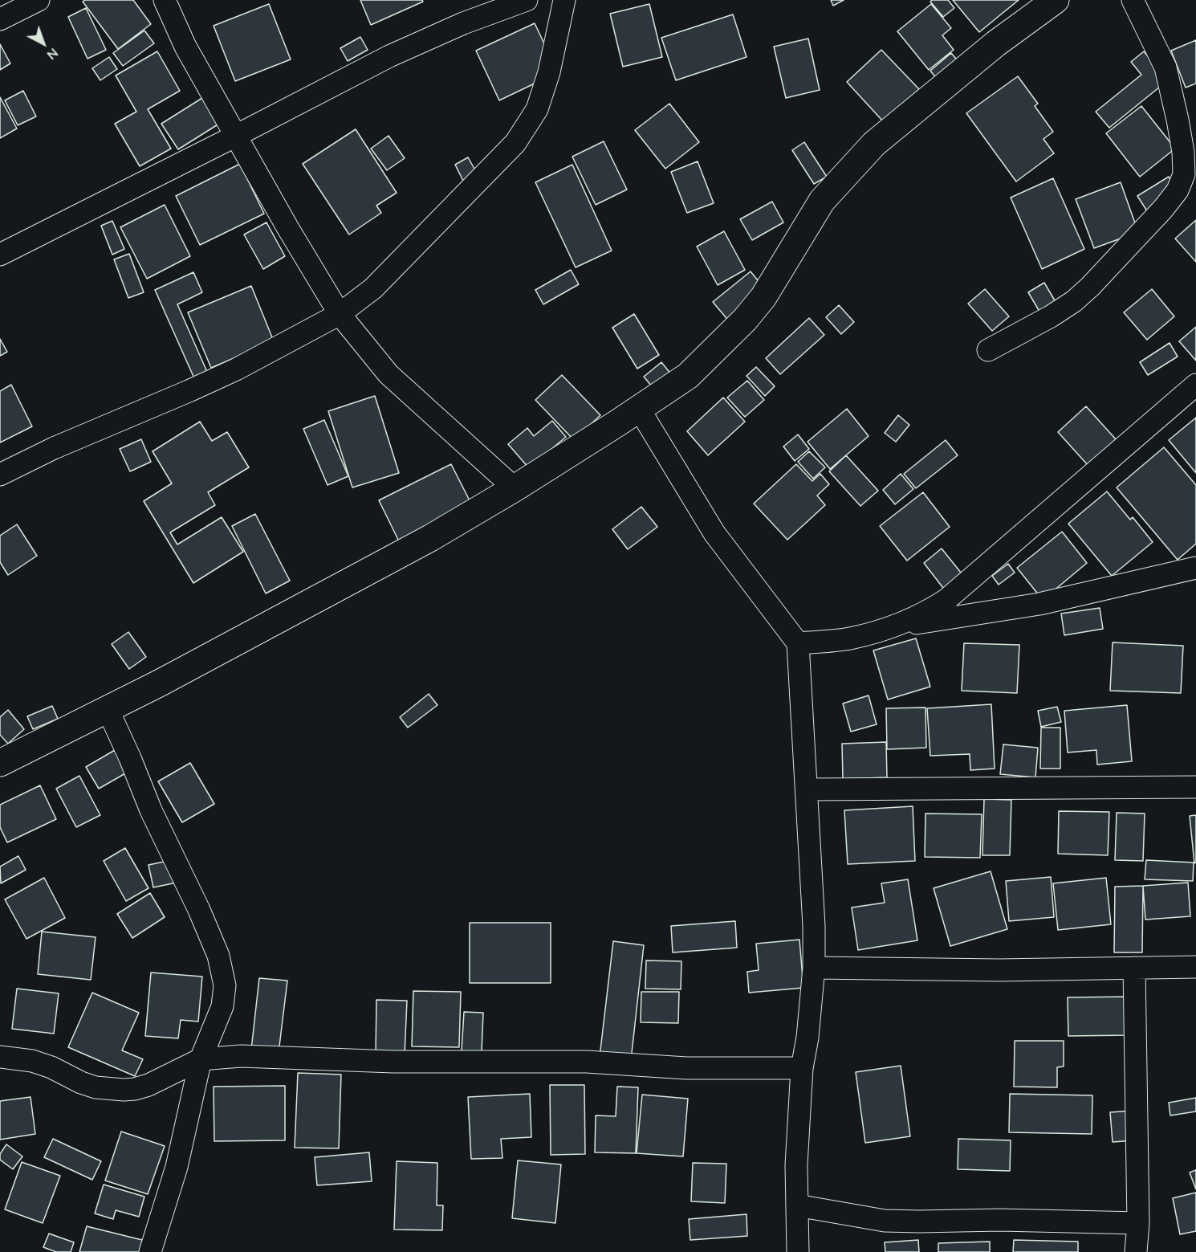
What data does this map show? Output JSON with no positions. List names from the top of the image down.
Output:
{
  "north": "bottom right"
}
